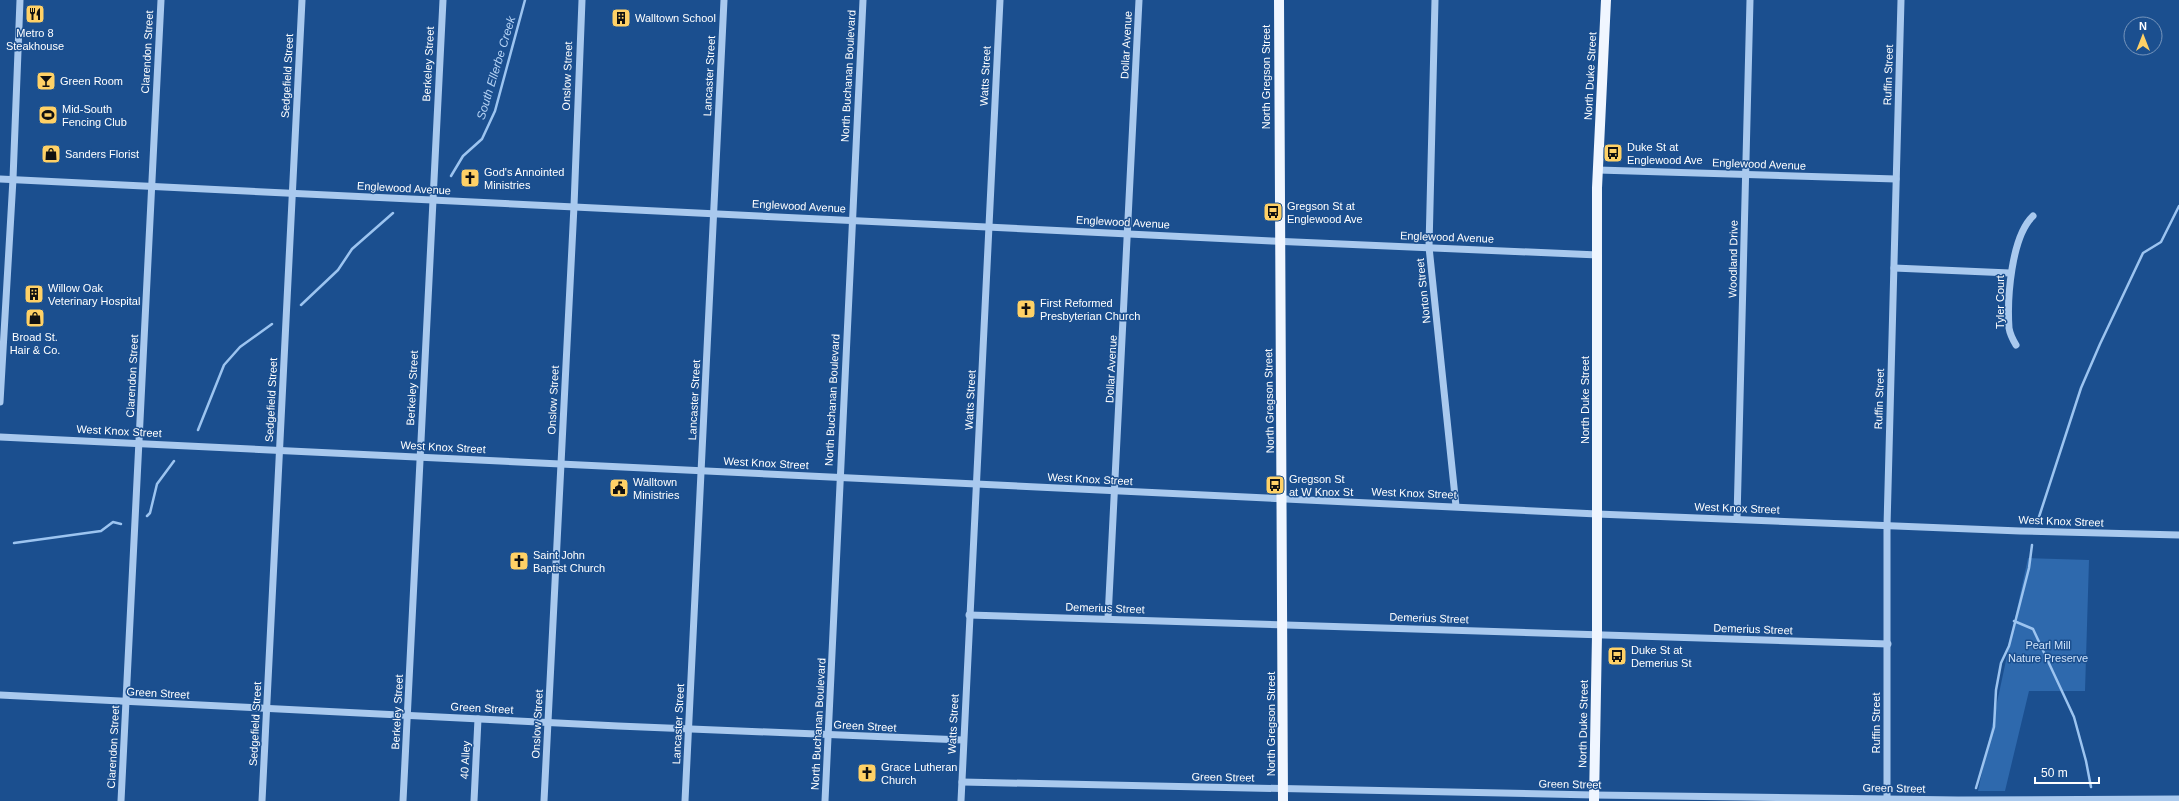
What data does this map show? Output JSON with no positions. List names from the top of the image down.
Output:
{
  "streets": {
    "main road": ["North Duke Street", "North Gregson Street"],
    "street": [
      "Dollar Avenue",
      "Clarendon Street",
      "Berkeley Street",
      "Ruffin Street",
      "Sedgefield Street",
      "Onslow Street",
      "Lancaster Street",
      "North Buchanan Boulevard",
      "Watts Street",
      "Englewood Avenue",
      "Woodland Drive",
      "Norton Street",
      "Tyler Court",
      "West Knox Street",
      "Demerius Street",
      "Green Street",
      "40 Alley"
    ]
  },
  "crossings": [
    ["Dollar Avenue", "Englewood Avenue"],
    ["Dollar Avenue", "West Knox Street"],
    ["Dollar Avenue", "Demerius Street"],
    ["Clarendon Street", "Englewood Avenue"],
    ["Clarendon Street", "West Knox Street"],
    ["Clarendon Street", "Green Street"],
    ["Berkeley Street", "Englewood Avenue"],
    ["Berkeley Street", "West Knox Street"],
    ["Berkeley Street", "Green Street"],
    ["Ruffin Street", "Englewood Avenue"],
    ["Ruffin Street", "West Knox Street"],
    ["Ruffin Street", "Demerius Street"],
    ["Ruffin Street", "Green Street"],
    ["Sedgefield Street", "Englewood Avenue"],
    ["Sedgefield Street", "West Knox Street"],
    ["Sedgefield Street", "Green Street"],
    ["Onslow Street", "Englewood Avenue"],
    ["Onslow Street", "West Knox Street"],
    ["Onslow Street", "Green Street"],
    ["Lancaster Street", "Englewood Avenue"],
    ["Lancaster Street", "West Knox Street"],
    ["Lancaster Street", "Green Street"],
    ["North Buchanan Boulevard", "Englewood Avenue"],
    ["North Buchanan Boulevard", "West Knox Street"],
    ["North Buchanan Boulevard", "Green Street"],
    ["Watts Street", "Englewood Avenue"],
    ["Watts Street", "West Knox Street"],
    ["Watts Street", "Demerius Street"],
    ["Watts Street", "Green Street"],
    ["North Duke Street", "Englewood Avenue"],
    ["North Duke Street", "West Knox Street"],
    ["North Duke Street", "Demerius Street"],
    ["North Duke Street", "Green Street"],
    ["North Gregson Street", "Englewood Avenue"],
    ["North Gregson Street", "West Knox Street"],
    ["North Gregson Street", "Demerius Street"],
    ["North Gregson Street", "Green Street"],
    ["Englewood Avenue", "Woodland Drive"],
    ["Englewood Avenue", "Norton Street"],
    ["Woodland Drive", "West Knox Street"],
    ["Norton Street", "West Knox Street"],
    ["Green Street", "40 Alley"]
  ],
  "water": ["South Ellerbe Creek"],
  "parks": ["Pearl Mill Nature Preserve"],
  "places": {
    "restaurant": ["Metro 8 Steakhouse"],
    "building": ["Walltown School", "Willow Oak Veterinary Hospital"],
    "bar": ["Green Room"],
    "sports": ["Mid-South Fencing Club"],
    "bus stop": [
      "Duke St at Englewood Ave",
      "Gregson St at Englewood Ave",
      "Gregson St at W Knox St",
      "Duke St at Demerius St"
    ],
    "shop": ["Sanders Florist", "Broad St. Hair & Co."],
    "church": [
      "God's Annointed Ministries",
      "First Reformed Presbyterian Church",
      "Saint John Baptist Church",
      "Grace Lutheran Church"
    ],
    "public building": ["Walltown Ministries"]
  },
  "scale_bar": "50 m",
  "north": "top"
}
